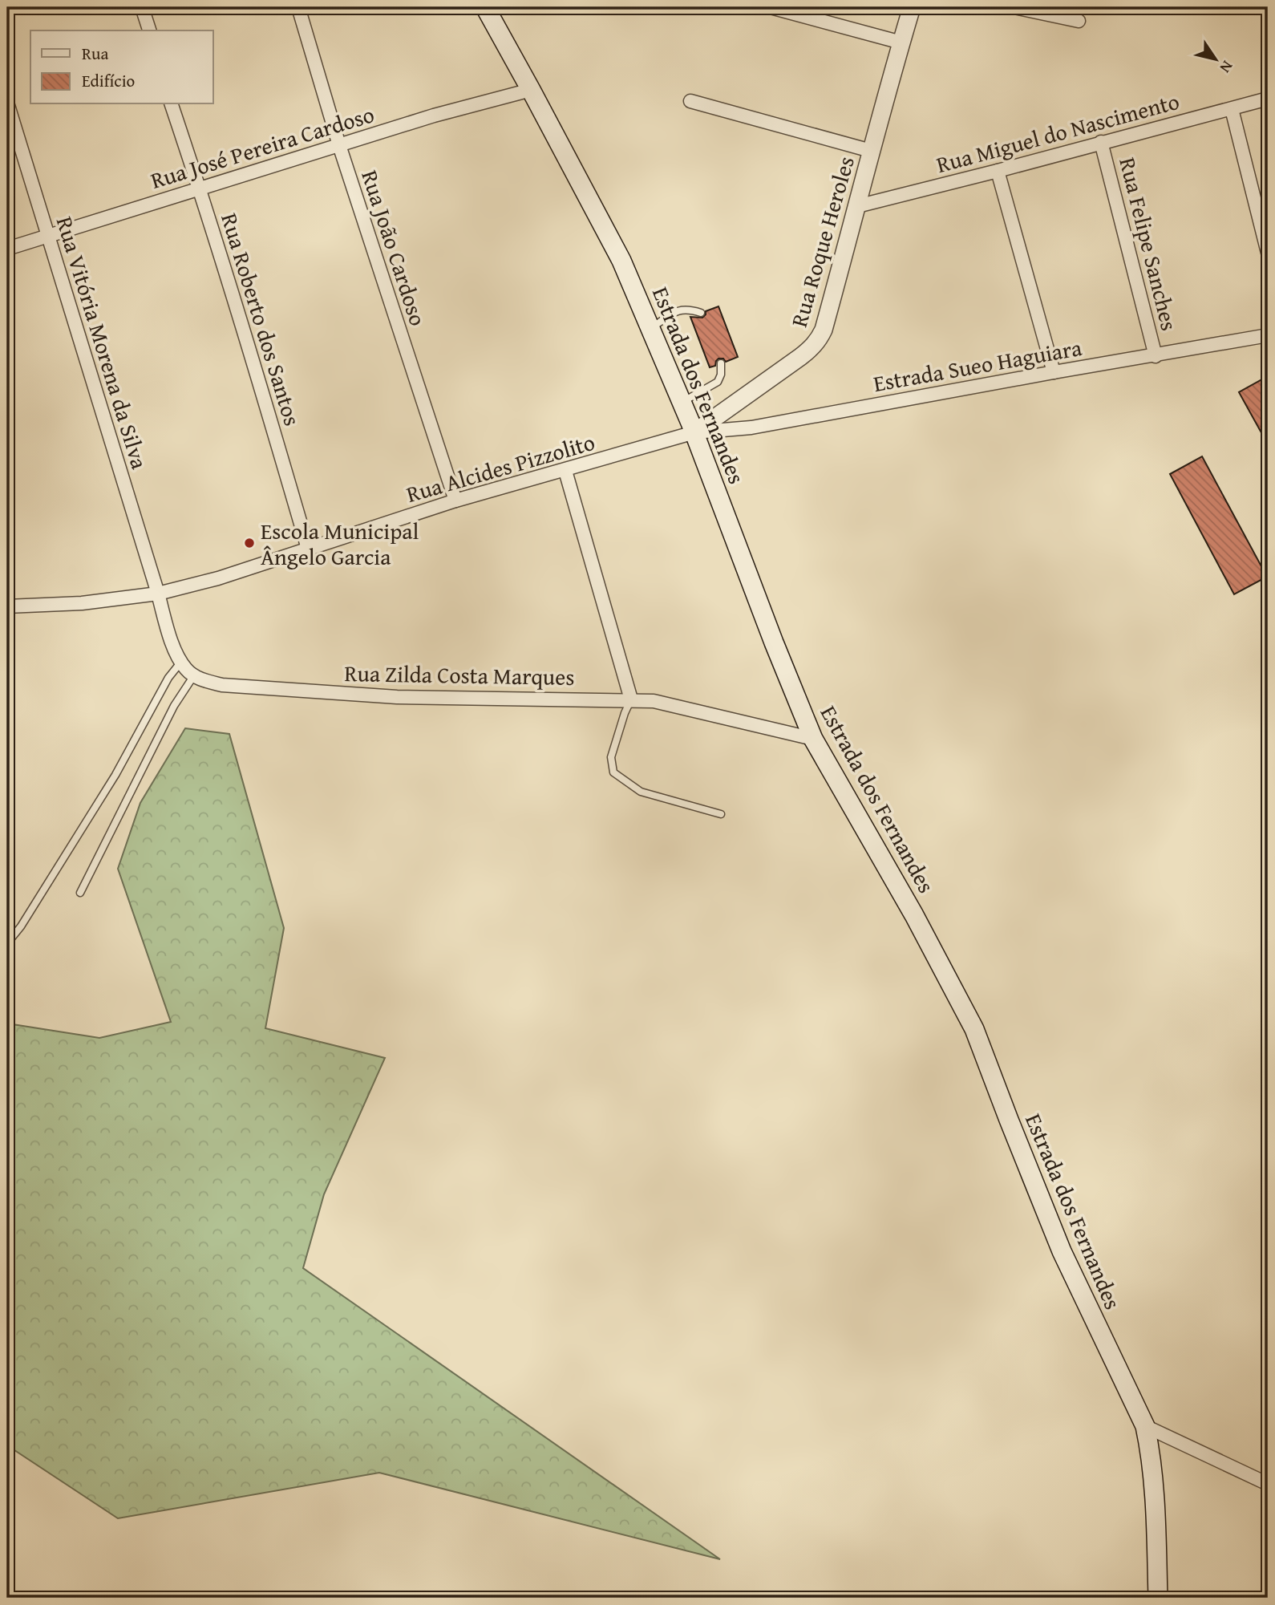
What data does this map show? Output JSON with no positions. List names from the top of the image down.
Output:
{
  "streets": {
    "main road": ["Estrada dos Fernandes"],
    "street": [
      "Rua Miguel do Nascimento",
      "Rua José Pereira Cardoso",
      "Rua Roque Heroles",
      "Rua Felipe Sanches",
      "Rua João Cardoso",
      "Rua Roberto dos Santos",
      "Rua Vitória Morena da Silva",
      "Estrada Sueo Haguiara",
      "Rua Alcides Pizzolito",
      "Rua Zilda Costa Marques"
    ]
  },
  "crossings": [
    ["Rua Miguel do Nascimento", "Rua Roque Heroles"],
    ["Rua Miguel do Nascimento", "Rua Felipe Sanches"],
    ["Rua José Pereira Cardoso", "Rua João Cardoso"],
    ["Rua José Pereira Cardoso", "Rua Roberto dos Santos"],
    ["Rua José Pereira Cardoso", "Rua Vitória Morena da Silva"],
    ["Rua José Pereira Cardoso", "Estrada dos Fernandes"],
    ["Rua Roque Heroles", "Estrada Sueo Haguiara"],
    ["Rua Roque Heroles", "Estrada dos Fernandes"],
    ["Rua Roque Heroles", "Rua Alcides Pizzolito"],
    ["Rua Felipe Sanches", "Estrada Sueo Haguiara"],
    ["Rua João Cardoso", "Rua Alcides Pizzolito"],
    ["Rua Roberto dos Santos", "Rua Alcides Pizzolito"],
    ["Rua Vitória Morena da Silva", "Rua Alcides Pizzolito"],
    ["Rua Vitória Morena da Silva", "Rua Zilda Costa Marques"],
    ["Estrada Sueo Haguiara", "Estrada dos Fernandes"],
    ["Estrada Sueo Haguiara", "Rua Alcides Pizzolito"],
    ["Estrada dos Fernandes", "Rua Alcides Pizzolito"],
    ["Estrada dos Fernandes", "Rua Zilda Costa Marques"],
    ["Rua Alcides Pizzolito", "Rua Zilda Costa Marques"]
  ],
  "places": ["Escola Municipal Ângelo Garcia"],
  "legend": ["Rua", "Edifício"],
  "north": "bottom right"
}
